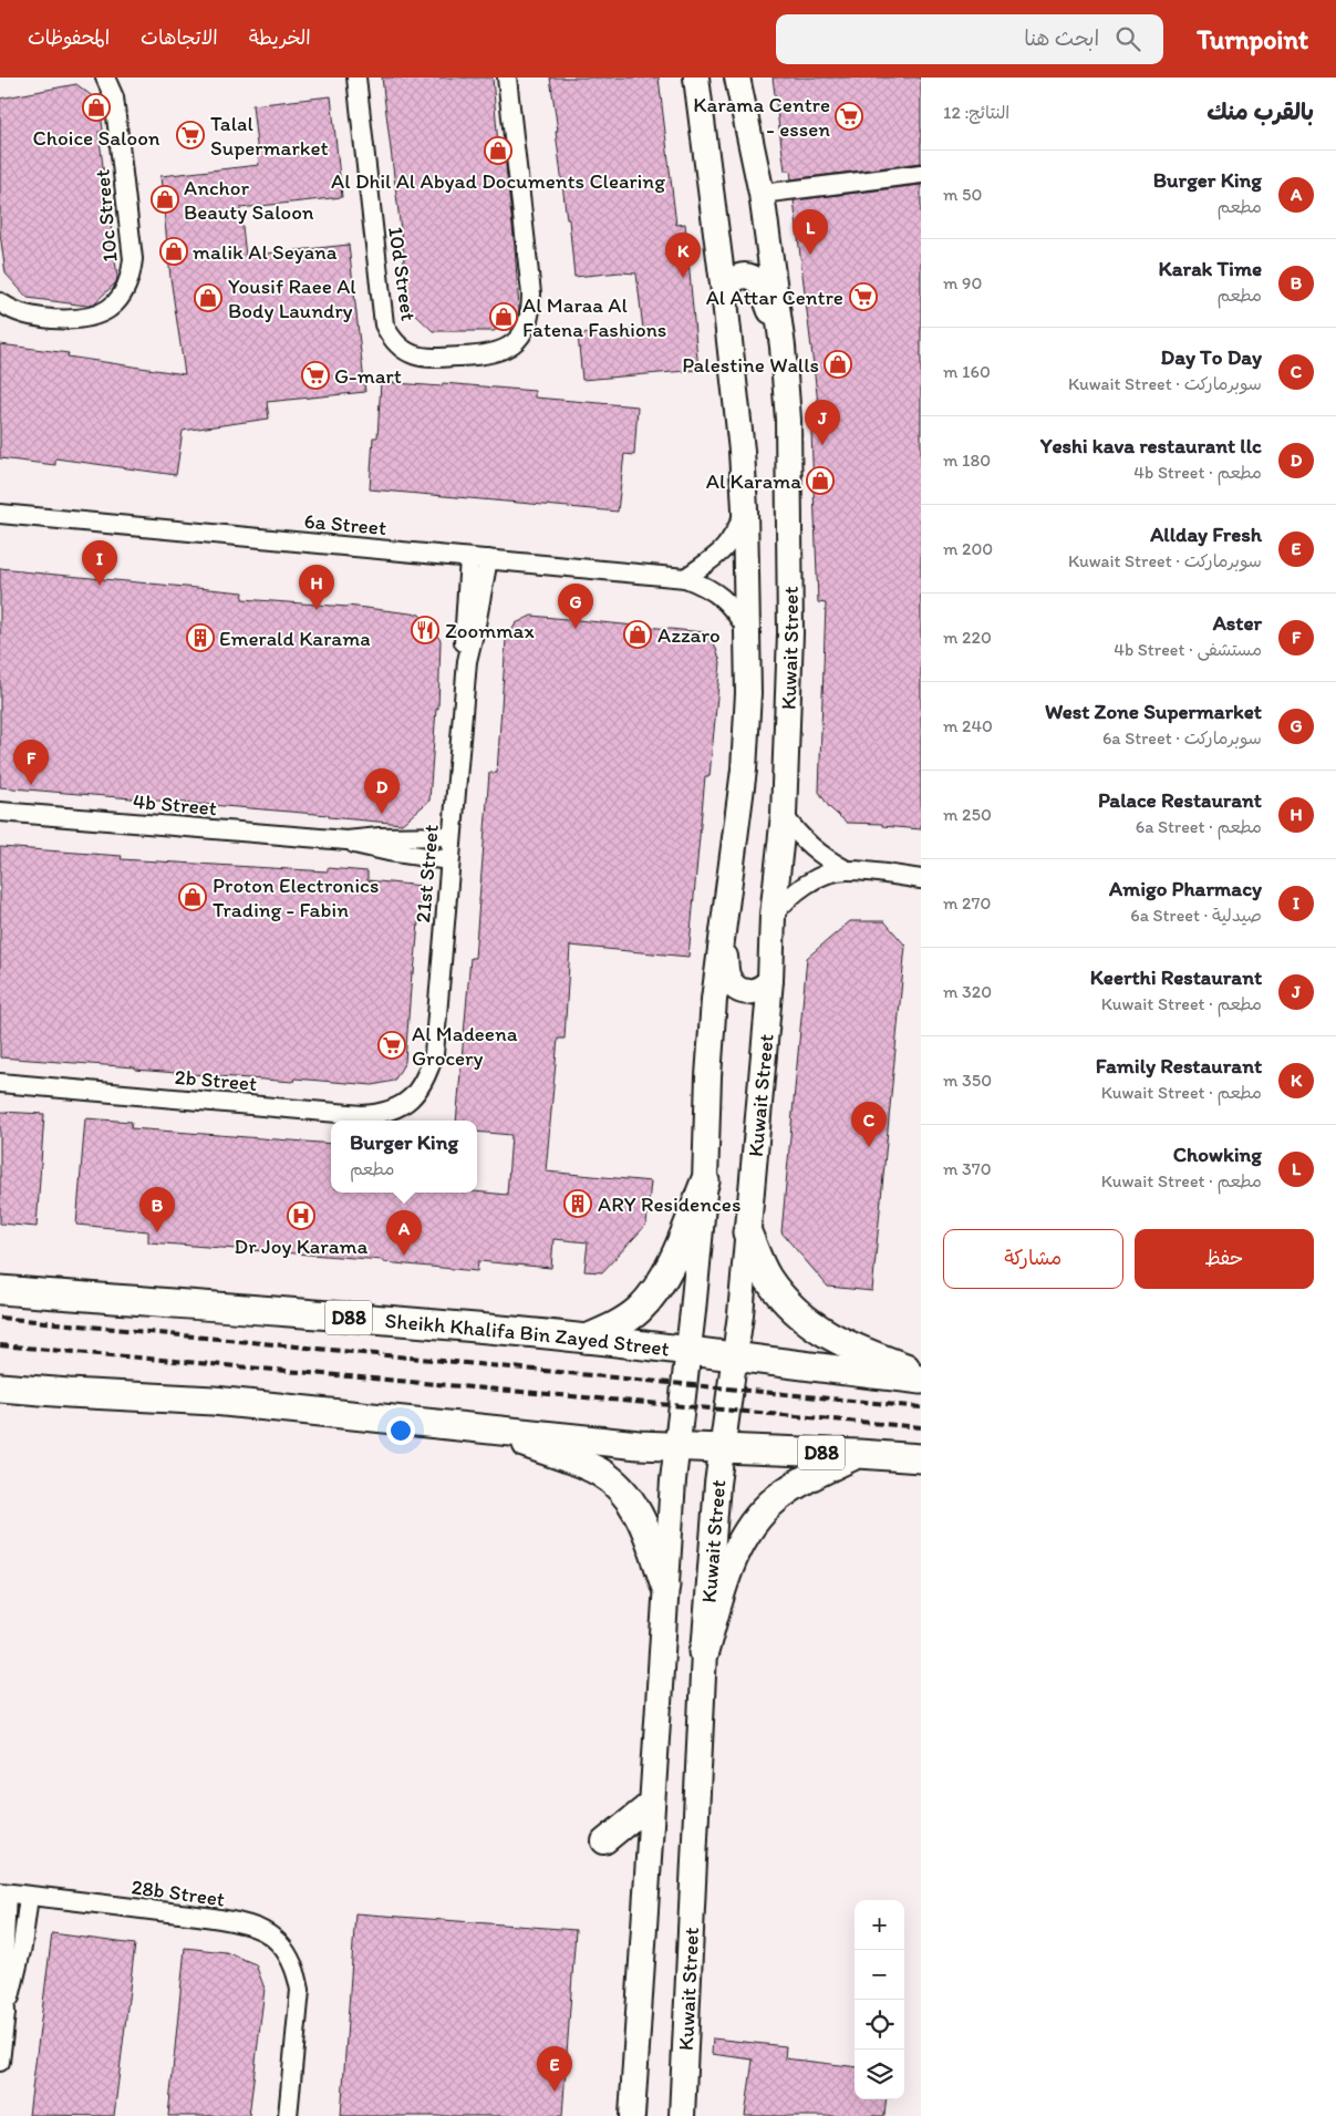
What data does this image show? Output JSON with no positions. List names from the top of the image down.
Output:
{
  "streets": {
    "main road": ["Kuwait Street", "D88", "Sheikh Khalifa Bin Zayed Street"],
    "street": [
      "10c Street",
      "10d Street",
      "6a Street",
      "4b Street",
      "21st Street",
      "2b Street",
      "28b Street"
    ]
  },
  "crossings": [
    ["6a Street", "Kuwait Street"],
    ["6a Street", "21st Street"],
    ["Kuwait Street", "D88"],
    ["Kuwait Street", "Sheikh Khalifa Bin Zayed Street"],
    ["4b Street", "21st Street"],
    ["21st Street", "2b Street"]
  ],
  "places": {
    "shop": [
      "Choice Saloon",
      "Al Dhil Al Abyad Documents Clearing",
      "Anchor Beauty Saloon",
      "malik Al Seyana",
      "Yousif Raee Al Body Laundry",
      "Al Maraa Al Fatena Fashions",
      "Palestine Walls",
      "Al Karama",
      "Azzaro",
      "Proton Electronics Trading - Fabin"
    ],
    "supermarket": [
      "Karama Centre - essen",
      "Talal Supermarket",
      "Al Attar Centre",
      "G-mart",
      "Al Madeena Grocery"
    ],
    "restaurant": ["Zoommax"],
    "building": ["Emerald Karama", "ARY Residences"],
    "hospital": ["Dr Joy Karama"]
  },
  "page": {
    "header": "Turnpoint",
    "search": "ابحث هنا",
    "nav": ["الخريطة", "الاتجاهات", "المحفوظات"],
    "heading": ["بالقرب منك", "النتائج: 12"],
    "list": [
      {
        "mark": "A",
        "name": "Burger King",
        "note": "مطعم",
        "value": "50 m"
      },
      {
        "mark": "B",
        "name": "Karak Time",
        "note": "مطعم",
        "value": "90 m"
      },
      {
        "mark": "C",
        "name": "Day To Day",
        "note": "سوبرماركت · Kuwait Street",
        "value": "160 m"
      },
      {
        "mark": "D",
        "name": "Yeshi kava restaurant llc",
        "note": "مطعم · 4b Street",
        "value": "180 m"
      },
      {
        "mark": "E",
        "name": "Allday Fresh",
        "note": "سوبرماركت · Kuwait Street",
        "value": "200 m"
      },
      {
        "mark": "F",
        "name": "Aster",
        "note": "مستشفى · 4b Street",
        "value": "220 m"
      },
      {
        "mark": "G",
        "name": "West Zone Supermarket",
        "note": "سوبرماركت · 6a Street",
        "value": "240 m"
      },
      {
        "mark": "H",
        "name": "Palace Restaurant",
        "note": "مطعم · 6a Street",
        "value": "250 m"
      },
      {
        "mark": "I",
        "name": "Amigo Pharmacy",
        "note": "صيدلية · 6a Street",
        "value": "270 m"
      },
      {
        "mark": "J",
        "name": "Keerthi Restaurant",
        "note": "مطعم · Kuwait Street",
        "value": "320 m"
      },
      {
        "mark": "K",
        "name": "Family Restaurant",
        "note": "مطعم · Kuwait Street",
        "value": "350 m"
      },
      {
        "mark": "L",
        "name": "Chowking",
        "note": "مطعم · Kuwait Street",
        "value": "370 m"
      }
    ],
    "pins": [
      "L",
      "K",
      "J",
      "I",
      "H",
      "G",
      "F",
      "D",
      "C",
      "B",
      "A",
      "E"
    ],
    "popup": ["Burger King", "مطعم"],
    "buttons": ["حفظ", "مشاركة"],
    "map_buttons": ["+", "−"]
  }
}
